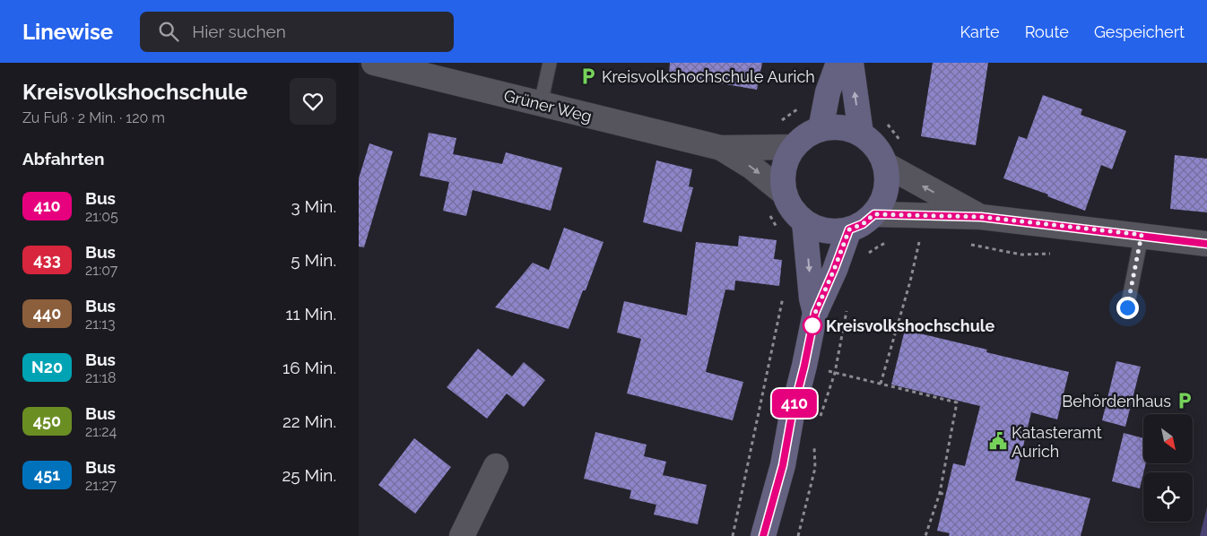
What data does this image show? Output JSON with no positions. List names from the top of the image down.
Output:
{
  "streets": {
    "street": ["Grüner Weg"]
  },
  "places": {
    "parking": ["Kreisvolkshochschule Aurich", "Behördenhaus"],
    "other": ["Kreisvolkshochschule"],
    "public building": ["Katasteramt Aurich"]
  },
  "lines": ["bus line 410"],
  "north": "bottom right",
  "page": {
    "header": "Linewise",
    "search": "Hier suchen",
    "nav": ["Karte", "Route", "Gespeichert"],
    "heading": [
      ["Kreisvolkshochschule", "Zu Fuß · 2 Min. · 120 m"],
      "Abfahrten"
    ],
    "on_map": "410",
    "list": [
      {
        "mark": "410",
        "name": "Bus",
        "note": "21:05",
        "value": "3 Min."
      },
      {
        "mark": "433",
        "name": "Bus",
        "note": "21:07",
        "value": "5 Min."
      },
      {
        "mark": "440",
        "name": "Bus",
        "note": "21:13",
        "value": "11 Min."
      },
      {
        "mark": "N20",
        "name": "Bus",
        "note": "21:18",
        "value": "16 Min."
      },
      {
        "mark": "450",
        "name": "Bus",
        "note": "21:24",
        "value": "22 Min."
      },
      {
        "mark": "451",
        "name": "Bus",
        "note": "21:27",
        "value": "25 Min."
      }
    ]
  }
}
